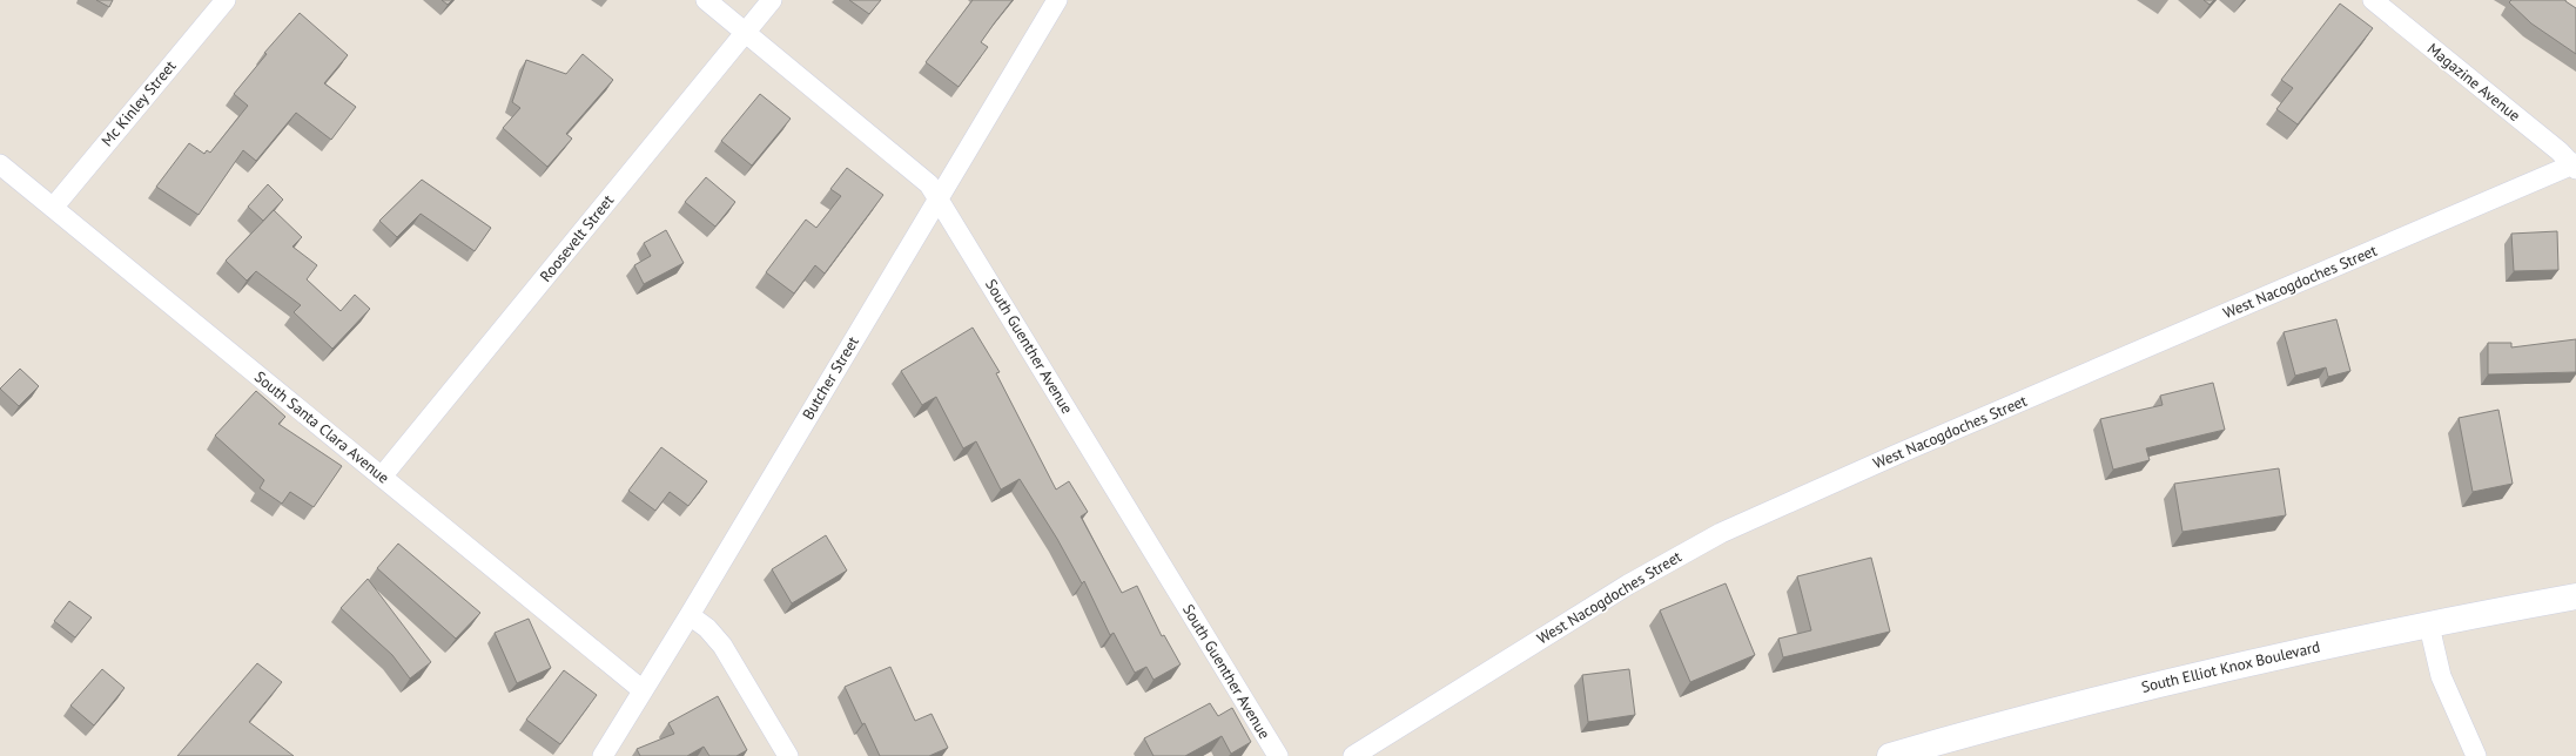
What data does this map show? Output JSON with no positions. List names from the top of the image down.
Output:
{
  "streets": {
    "main road": ["South Elliot Knox Boulevard"],
    "street": [
      "Magazine Avenue",
      "Mc Kinley Street",
      "Roosevelt Street",
      "West Nacogdoches Street",
      "South Guenther Avenue",
      "Butcher Street",
      "South Santa Clara Avenue"
    ]
  },
  "crossings": [
    ["Magazine Avenue", "West Nacogdoches Street"],
    ["Mc Kinley Street", "South Santa Clara Avenue"],
    ["Roosevelt Street", "South Guenther Avenue"],
    ["Roosevelt Street", "South Santa Clara Avenue"],
    ["South Guenther Avenue", "Butcher Street"],
    ["Butcher Street", "South Santa Clara Avenue"]
  ]
}
